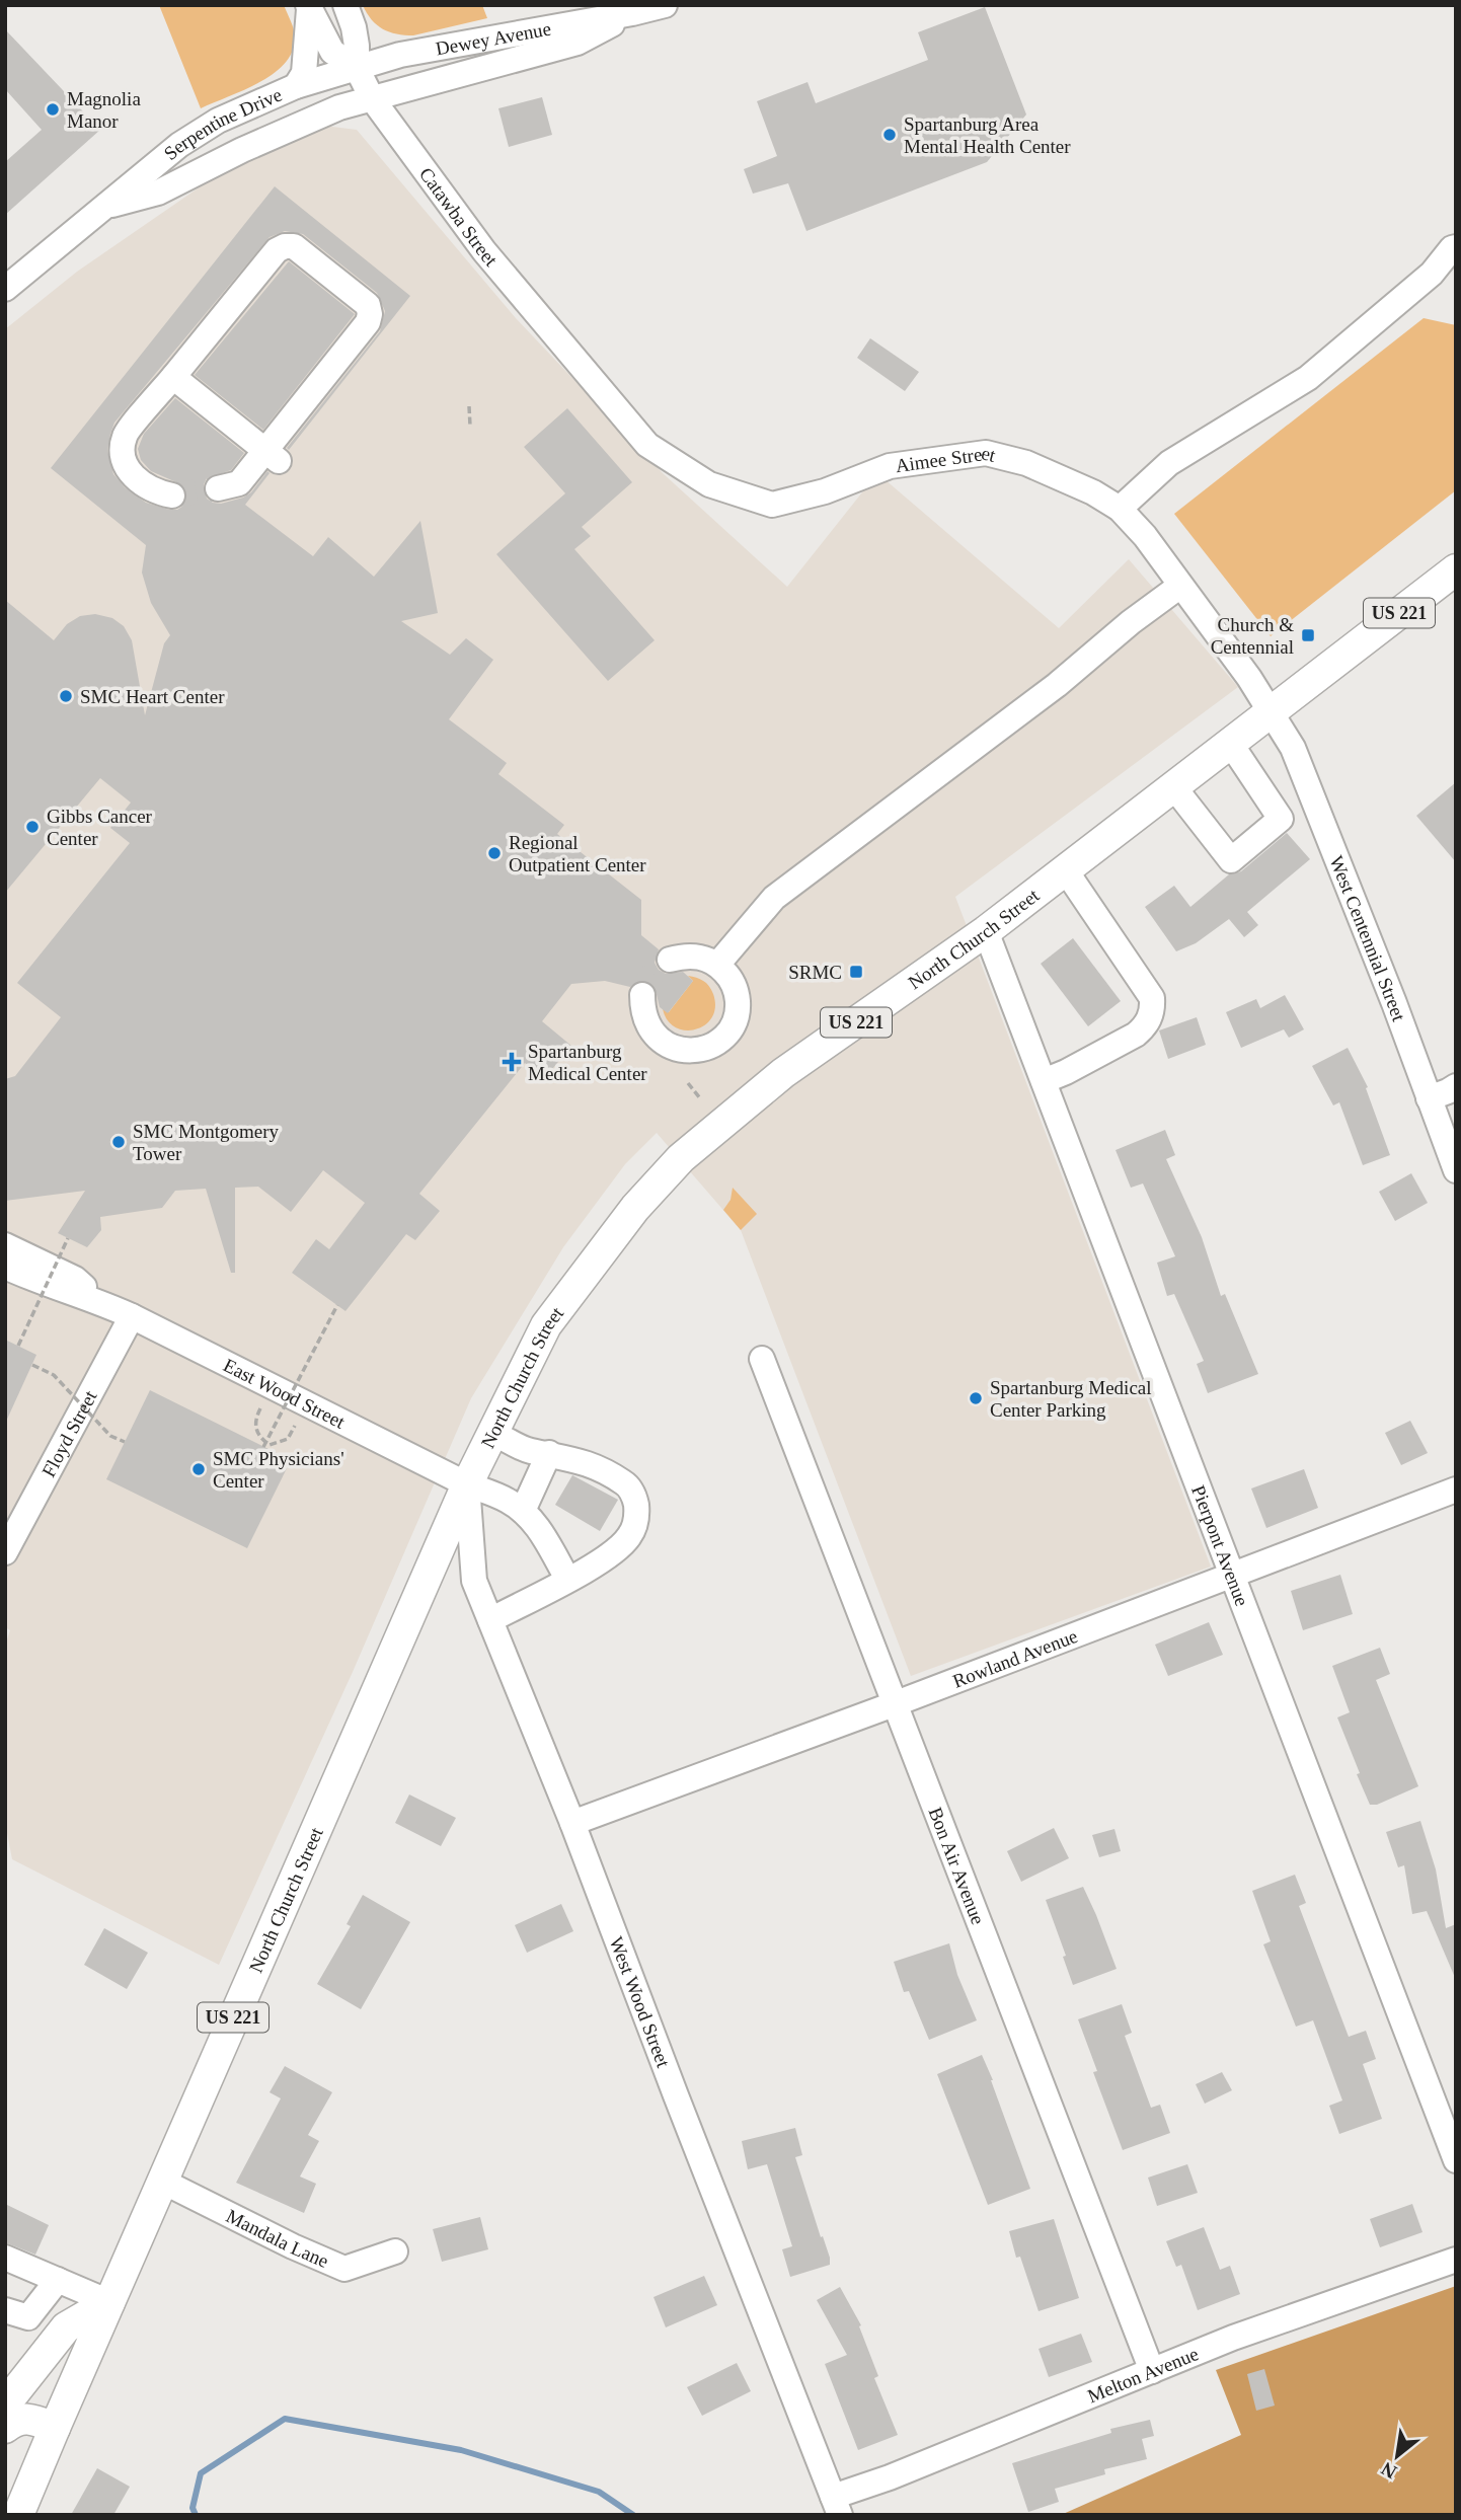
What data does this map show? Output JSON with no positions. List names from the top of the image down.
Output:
{
  "streets": {
    "main road": ["US 221", "North Church Street"],
    "street": [
      "Dewey Avenue",
      "Serpentine Drive",
      "Catawba Street",
      "Aimee Street",
      "West Centennial Street",
      "East Wood Street",
      "Floyd Street",
      "Pierpont Avenue",
      "Rowland Avenue",
      "Bon Air Avenue",
      "West Wood Street",
      "Mandala Lane",
      "Melton Avenue"
    ]
  },
  "crossings": [
    ["Dewey Avenue", "Serpentine Drive"],
    ["Dewey Avenue", "Catawba Street"],
    ["Serpentine Drive", "Catawba Street"],
    ["Catawba Street", "Aimee Street"],
    ["Aimee Street", "North Church Street"],
    ["Aimee Street", "West Centennial Street"],
    ["North Church Street", "West Centennial Street"],
    ["North Church Street", "East Wood Street"],
    ["North Church Street", "Pierpont Avenue"],
    ["North Church Street", "West Wood Street"],
    ["North Church Street", "Mandala Lane"],
    ["East Wood Street", "Floyd Street"],
    ["East Wood Street", "West Wood Street"],
    ["Pierpont Avenue", "Rowland Avenue"],
    ["Rowland Avenue", "Bon Air Avenue"],
    ["Rowland Avenue", "West Wood Street"],
    ["Bon Air Avenue", "Melton Avenue"],
    ["West Wood Street", "Melton Avenue"]
  ],
  "places": {
    "other": [
      "Magnolia Manor",
      "Spartanburg Area Mental Health Center",
      "SMC Heart Center",
      "Gibbs Cancer Center",
      "Regional Outpatient Center",
      "SMC Montgomery Tower",
      "Spartanburg Medical Center Parking",
      "SMC Physicians' Center"
    ],
    "transit": ["Church & Centennial", "SRMC"],
    "health": ["Spartanburg Medical Center"]
  },
  "north": "bottom left"
}
